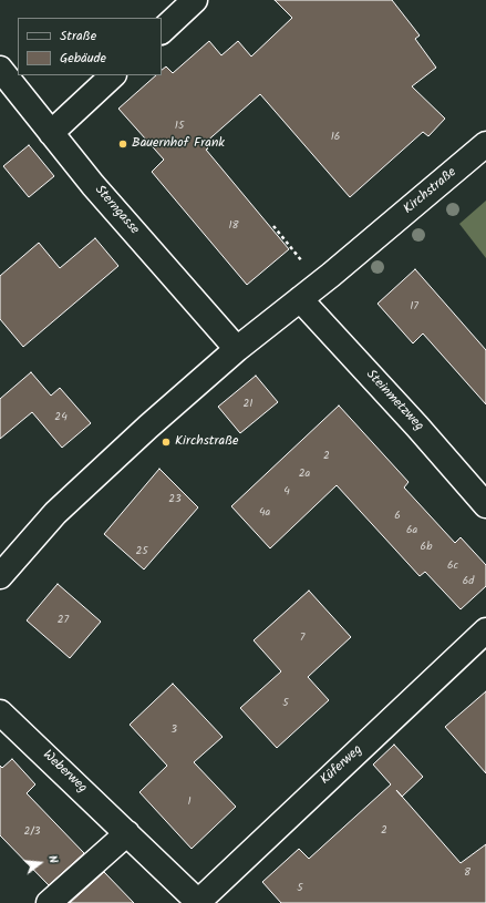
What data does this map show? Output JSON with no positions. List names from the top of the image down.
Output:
{
  "streets": {
    "street": [
      "Kirchstraße",
      "Sterngasse",
      "Steinmetzweg",
      "Küferweg",
      "Weberweg"
    ]
  },
  "crossings": [
    ["Kirchstraße", "Sterngasse"],
    ["Kirchstraße", "Steinmetzweg"],
    ["Küferweg", "Weberweg"]
  ],
  "places": ["Bauernhof Frank", "Kirchstraße"],
  "house_numbers": [
    "15",
    "16",
    "18",
    "17",
    "21",
    "24",
    "2",
    "2a",
    "4",
    "23",
    "4a",
    "6",
    "6a",
    "6b",
    "25",
    "6c",
    "6d",
    "27",
    "7",
    "5",
    "3",
    "1",
    "2",
    "2/3",
    "8",
    "5"
  ],
  "legend": ["Straße", "Gebäude"],
  "north": "right"
}
